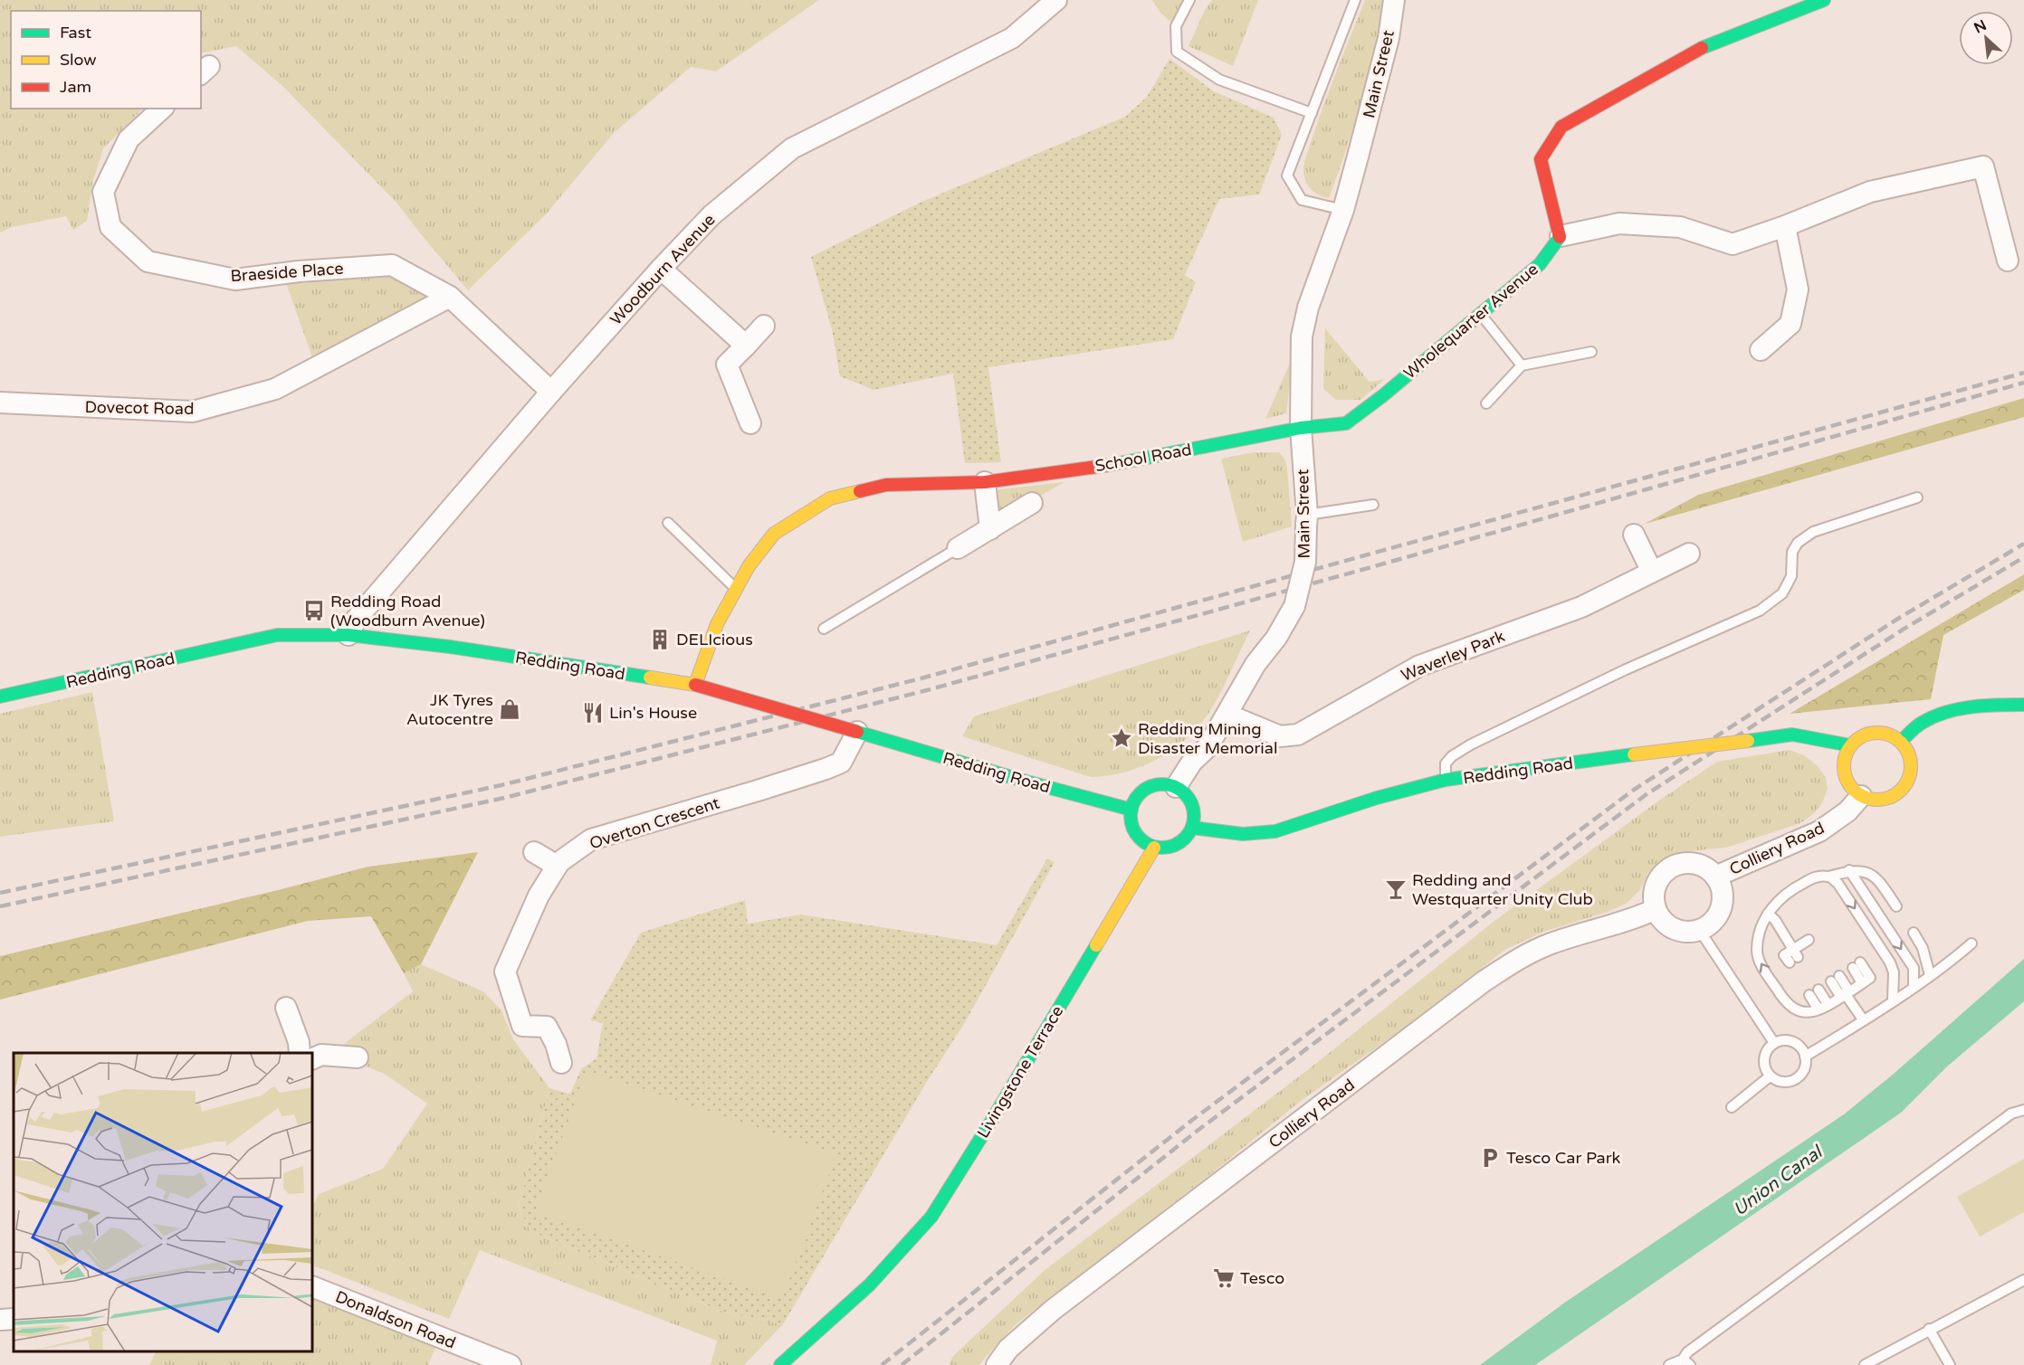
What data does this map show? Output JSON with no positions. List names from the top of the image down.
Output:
{
  "streets": {
    "main road": [
      "Wholequarter Avenue",
      "School Road",
      "Redding Road",
      "Livingstone Terrace"
    ],
    "street": [
      "Main Street",
      "Woodburn Avenue",
      "Braeside Place",
      "Dovecot Road",
      "Waverley Park",
      "Overton Crescent",
      "Colliery Road",
      "Donaldson Road"
    ]
  },
  "crossings": [
    ["Main Street", "Wholequarter Avenue"],
    ["Main Street", "School Road"],
    ["Main Street", "Waverley Park"],
    ["Main Street", "Redding Road"],
    ["Main Street", "Livingstone Terrace"],
    ["Woodburn Avenue", "Braeside Place"],
    ["Woodburn Avenue", "Redding Road"],
    ["Braeside Place", "Dovecot Road"],
    ["Wholequarter Avenue", "School Road"],
    ["School Road", "Redding Road"],
    ["Redding Road", "Overton Crescent"],
    ["Redding Road", "Colliery Road"],
    ["Redding Road", "Livingstone Terrace"]
  ],
  "water": ["Union Canal"],
  "places": {
    "bus stop": ["Redding Road (Woodburn Avenue)"],
    "building": ["DELIcious"],
    "shop": ["JK Tyres Autocentre"],
    "restaurant": ["Lin's House"],
    "place": ["Redding Mining Disaster Memorial"],
    "bar": ["Redding and Westquarter Unity Club"],
    "parking": ["Tesco Car Park"],
    "supermarket": ["Tesco"]
  },
  "legend": ["Fast", "Slow", "Jam"],
  "north": "top left"
}
